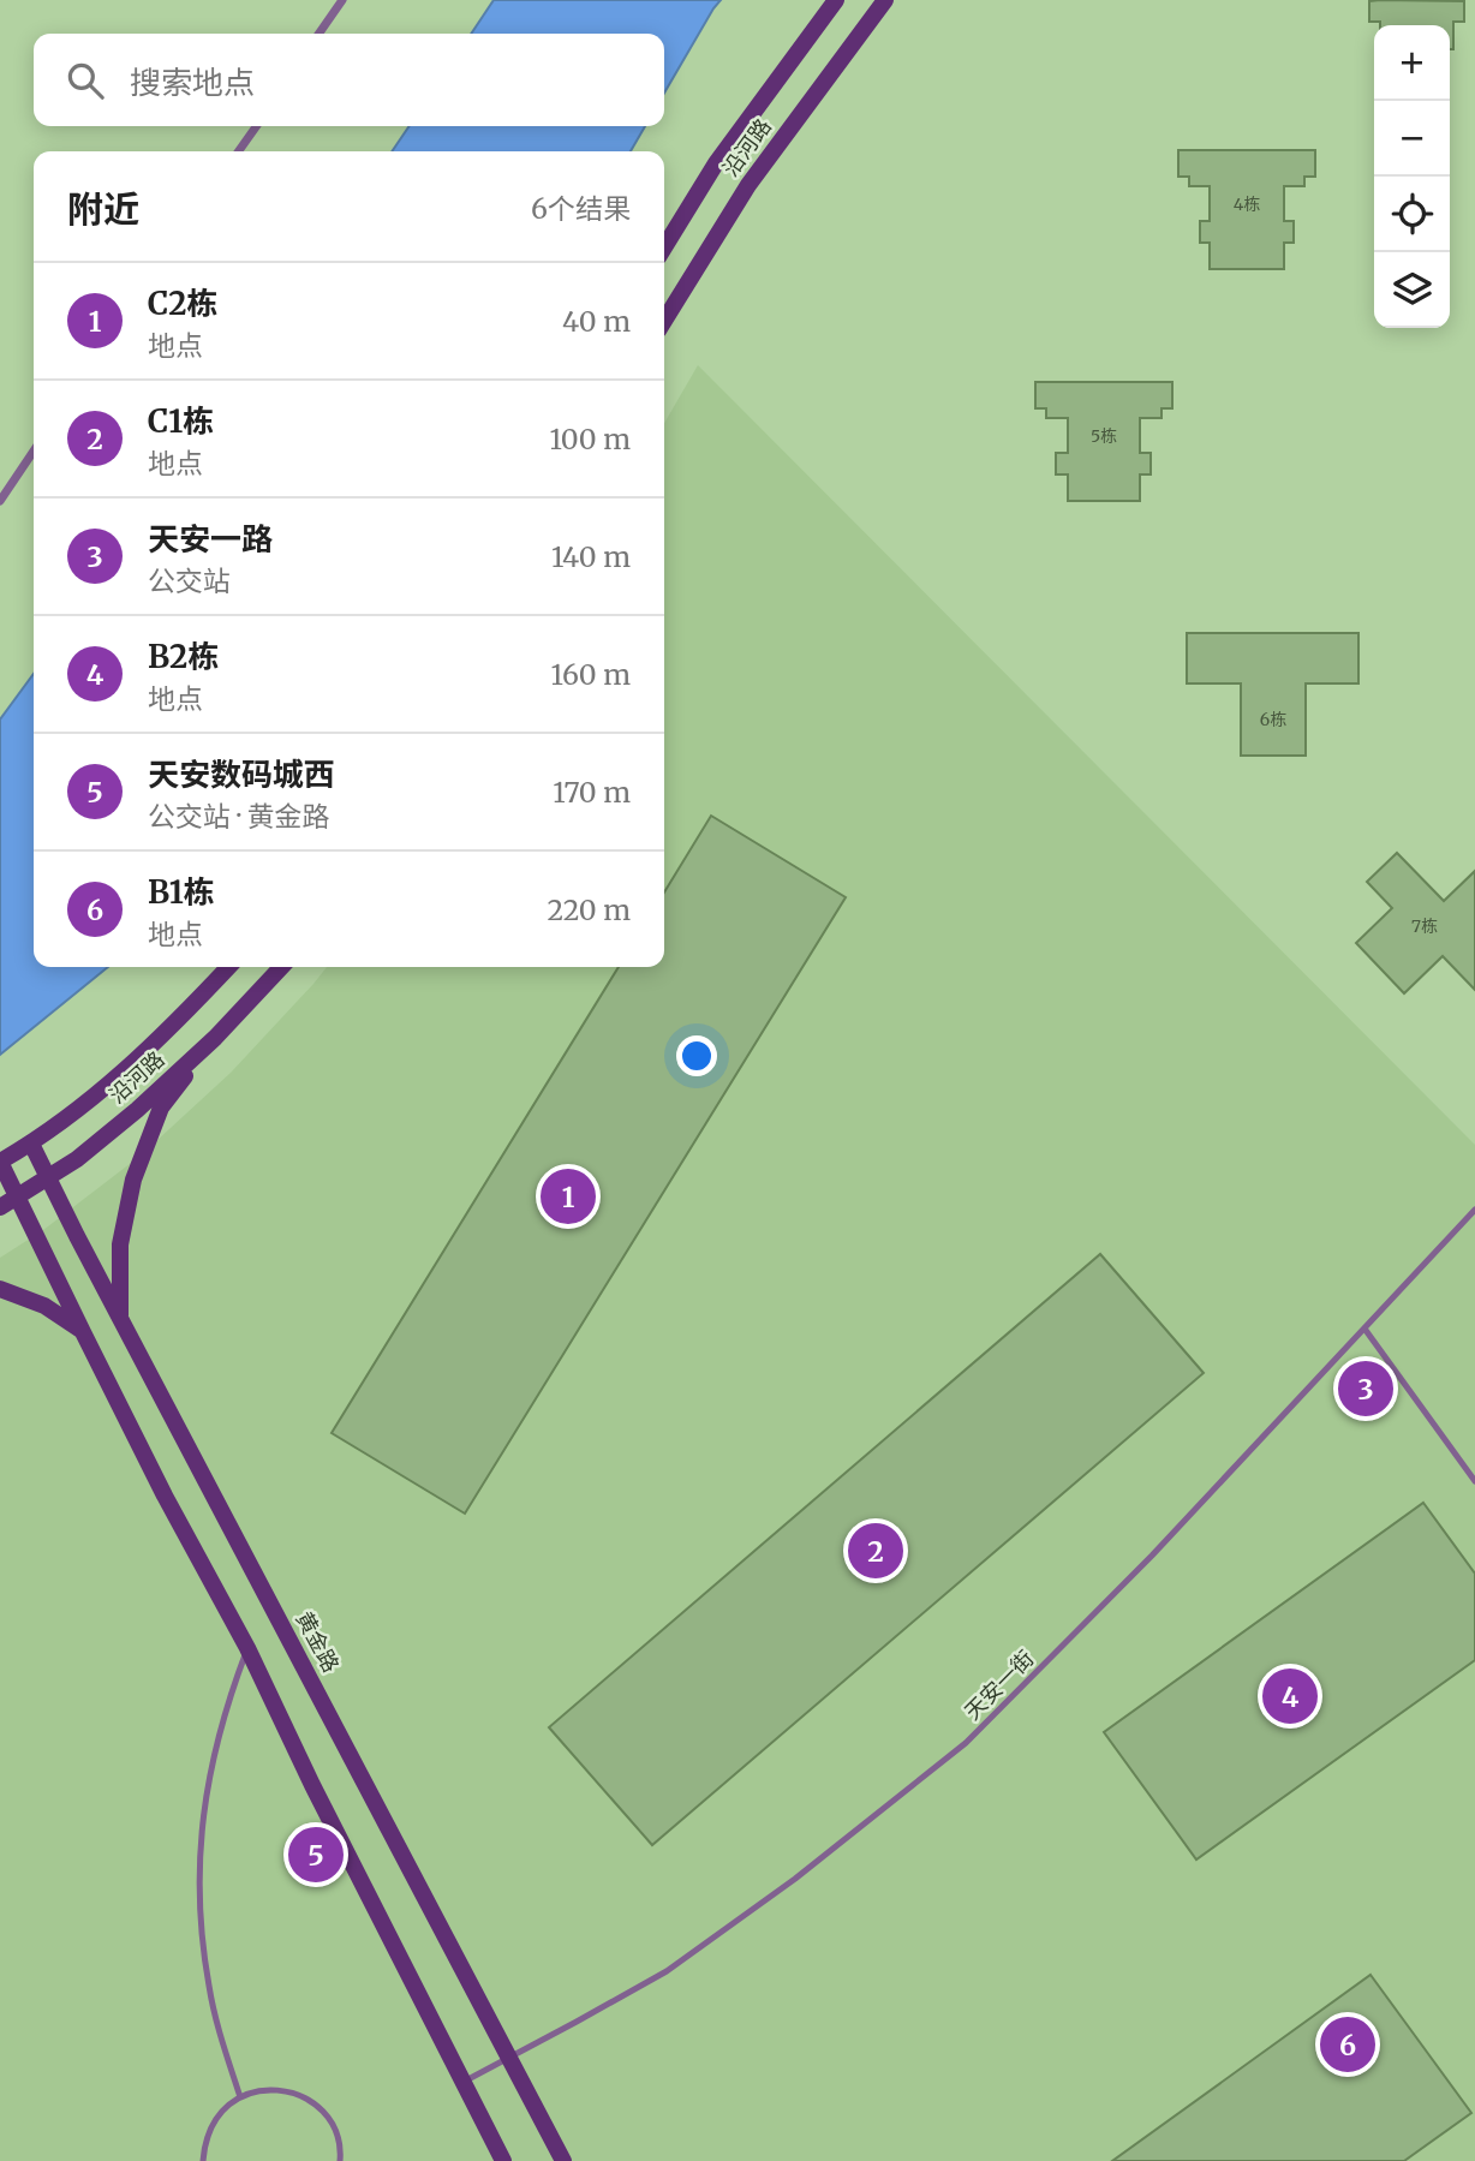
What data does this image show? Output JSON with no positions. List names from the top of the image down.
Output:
{
  "streets": {
    "main road": ["沿河路", "黄金路"],
    "lane": ["天安一街"]
  },
  "crossings": [
    ["沿河路", "黄金路"],
    ["黄金路", "天安一街"]
  ],
  "house_numbers": [
    "4栋",
    "5栋",
    "6栋",
    "7栋"
  ],
  "page": {
    "map_buttons": ["+", "−"],
    "search": "搜索地点",
    "heading": ["附近", "6个结果"],
    "list": [
      {
        "mark": "1",
        "name": "C2栋",
        "note": "地点",
        "value": "40 m"
      },
      {
        "mark": "2",
        "name": "C1栋",
        "note": "地点",
        "value": "100 m"
      },
      {
        "mark": "3",
        "name": "天安一路",
        "note": "公交站",
        "value": "140 m"
      },
      {
        "mark": "4",
        "name": "B2栋",
        "note": "地点",
        "value": "160 m"
      },
      {
        "mark": "5",
        "name": "天安数码城西",
        "note": "公交站 · 黄金路",
        "value": "170 m"
      },
      {
        "mark": "6",
        "name": "B1栋",
        "note": "地点",
        "value": "220 m"
      }
    ],
    "pins": [
      "1",
      "3",
      "2",
      "4",
      "5",
      "6"
    ]
  }
}
